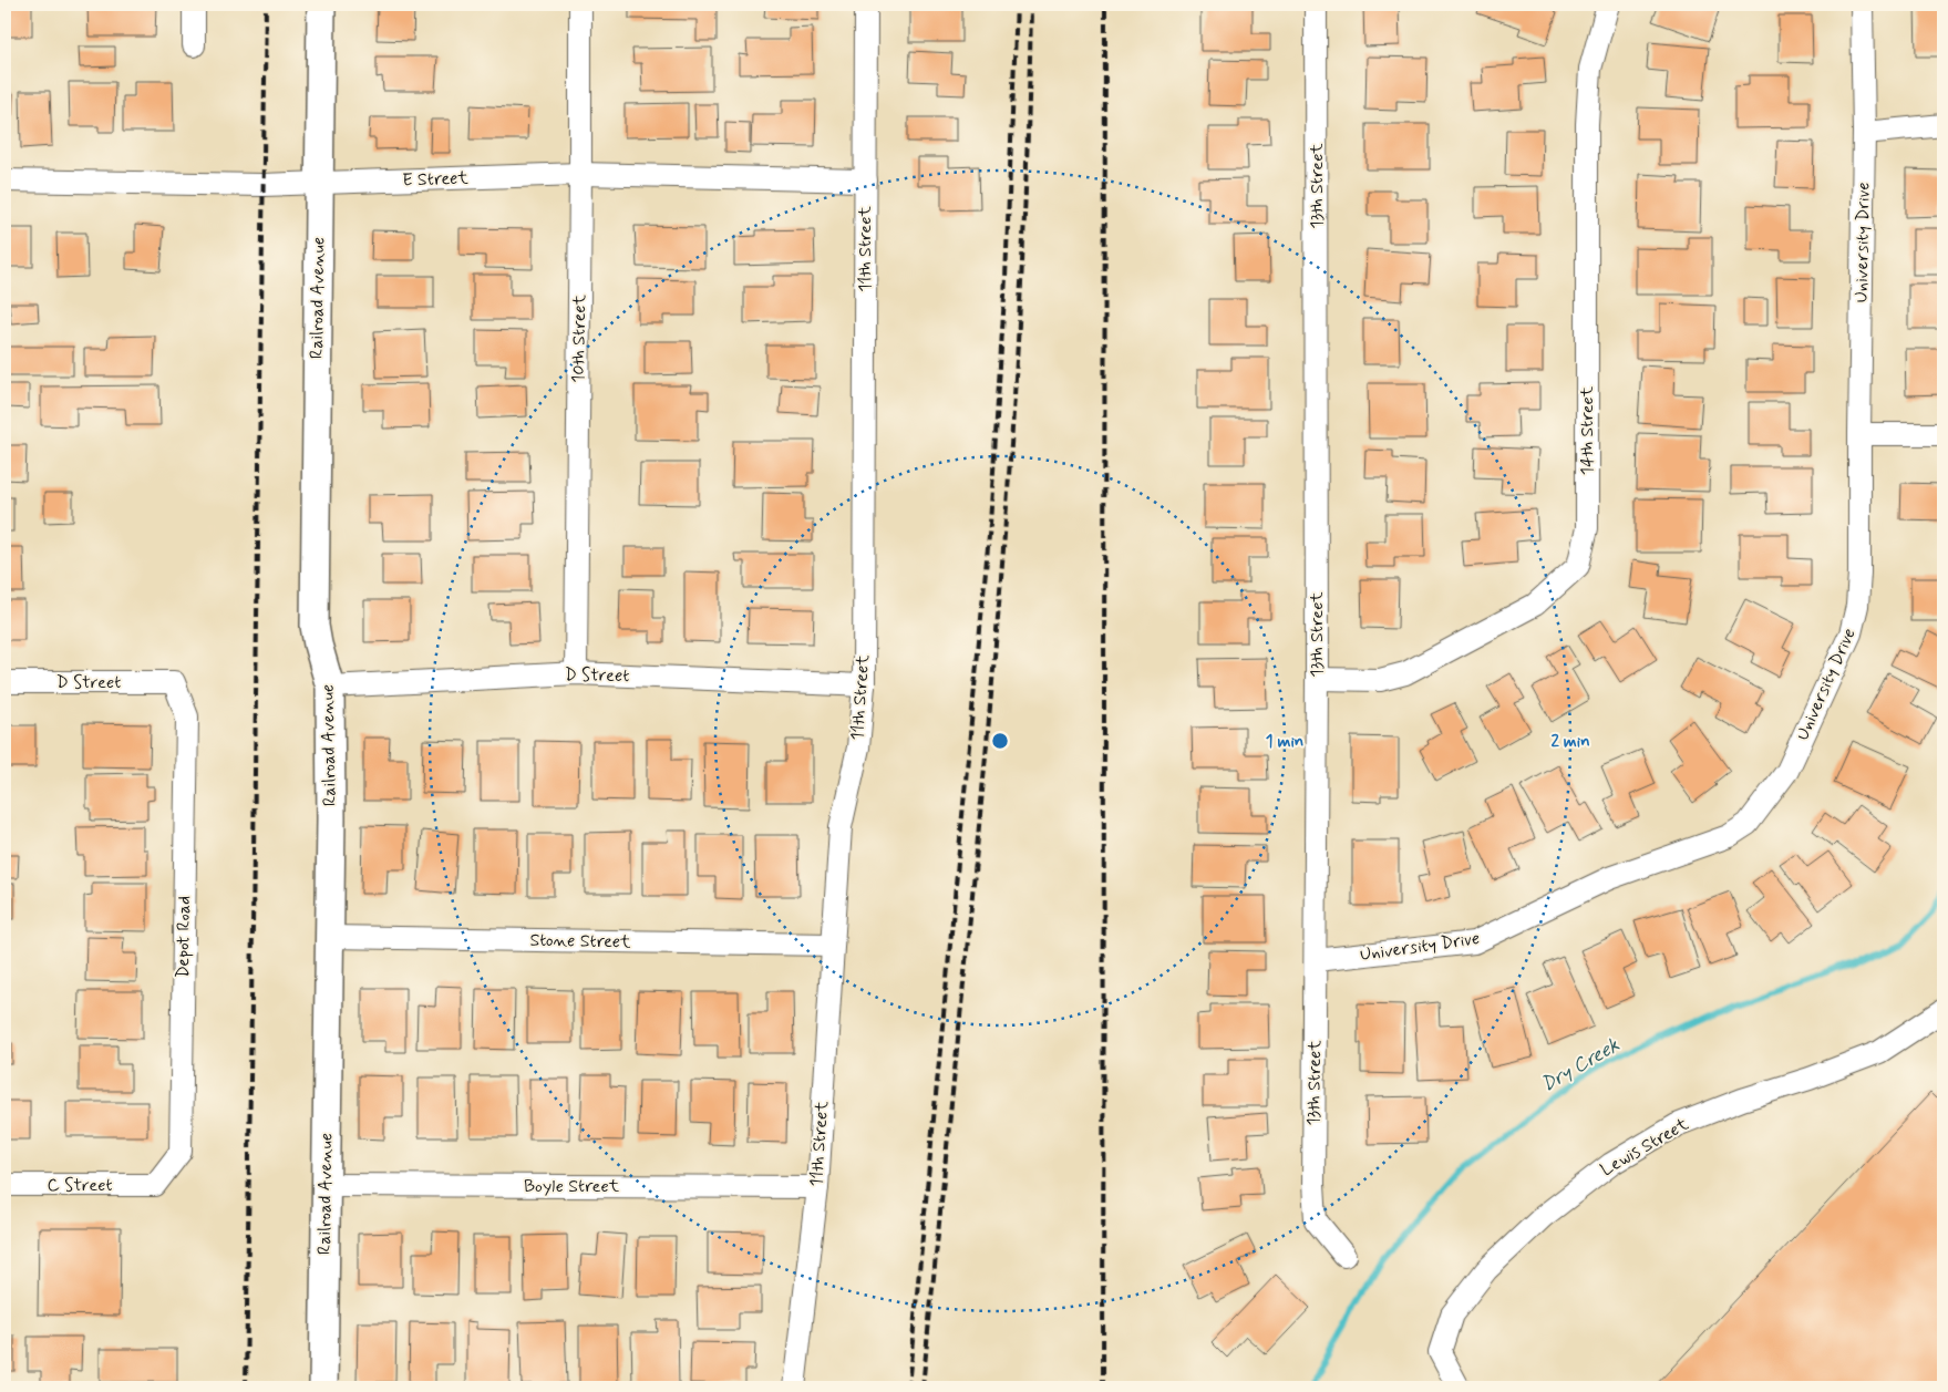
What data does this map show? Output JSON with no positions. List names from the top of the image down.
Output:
{
  "streets": {
    "street": [
      "E Street",
      "13th Street",
      "University Drive",
      "11th Street",
      "Railroad Avenue",
      "10th Street",
      "14th Street",
      "D Street",
      "Depot Road",
      "Stone Street",
      "Lewis Street",
      "C Street",
      "Boyle Street"
    ]
  },
  "crossings": [
    ["E Street", "11th Street"],
    ["E Street", "Railroad Avenue"],
    ["E Street", "10th Street"],
    ["13th Street", "University Drive"],
    ["13th Street", "14th Street"],
    ["11th Street", "D Street"],
    ["11th Street", "Stone Street"],
    ["11th Street", "Boyle Street"],
    ["Railroad Avenue", "D Street"],
    ["Railroad Avenue", "Stone Street"],
    ["Railroad Avenue", "Boyle Street"],
    ["10th Street", "D Street"],
    ["D Street", "Depot Road"],
    ["Depot Road", "C Street"]
  ],
  "water": ["Dry Creek"],
  "rings": ["1 min", "2 min"]
}
